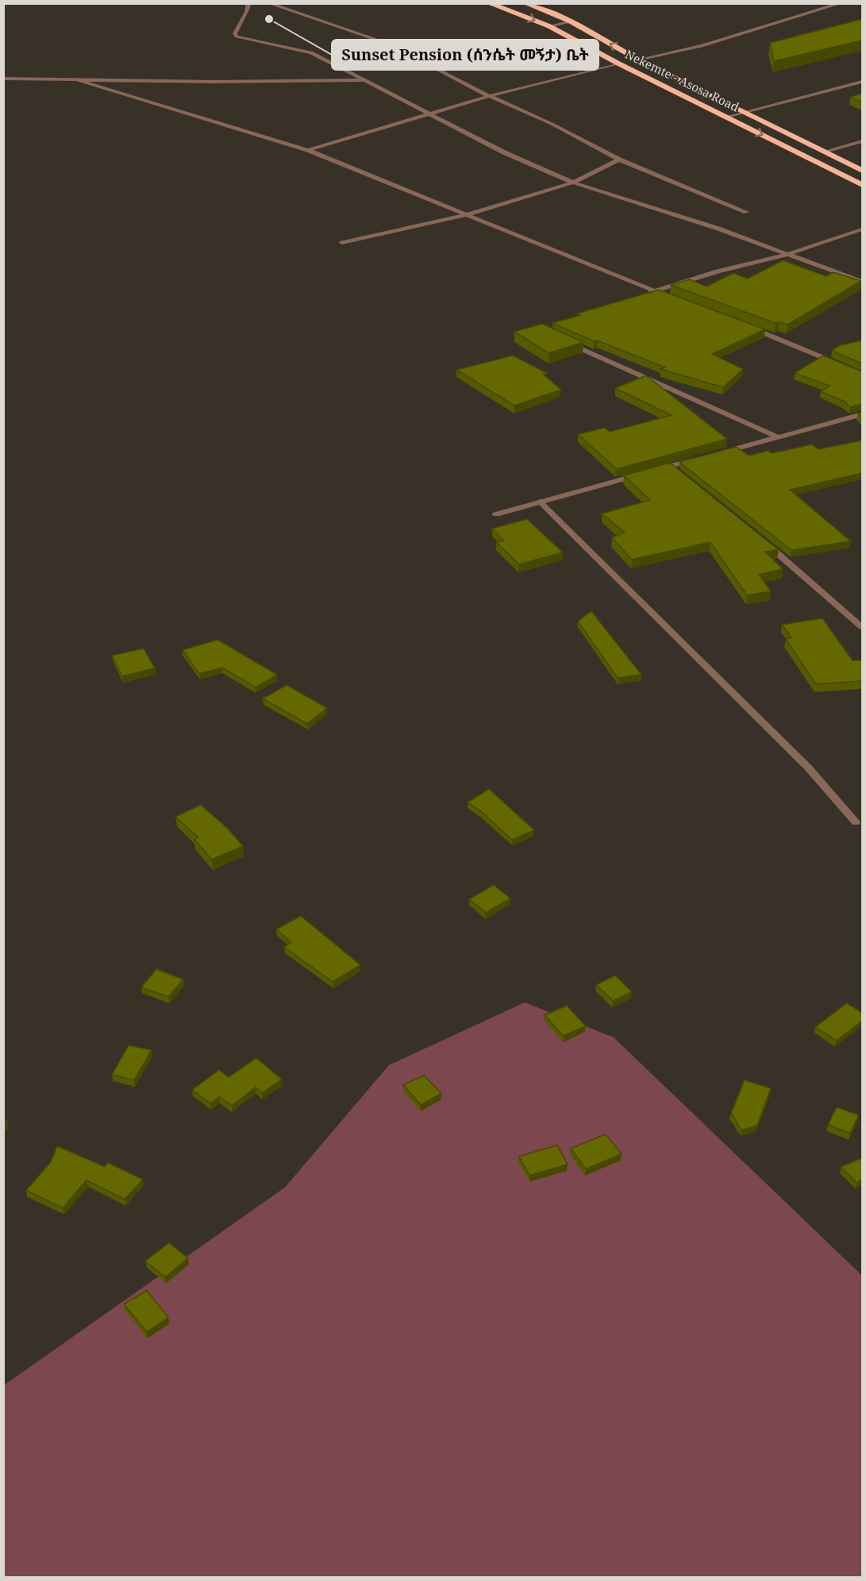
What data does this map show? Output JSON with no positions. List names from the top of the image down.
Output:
{
  "streets": {
    "highway": ["Nekemte - Asosa Road"]
  },
  "places": ["Sunset Pension (ሰንሴት መኝታ) ቤት"]
}
